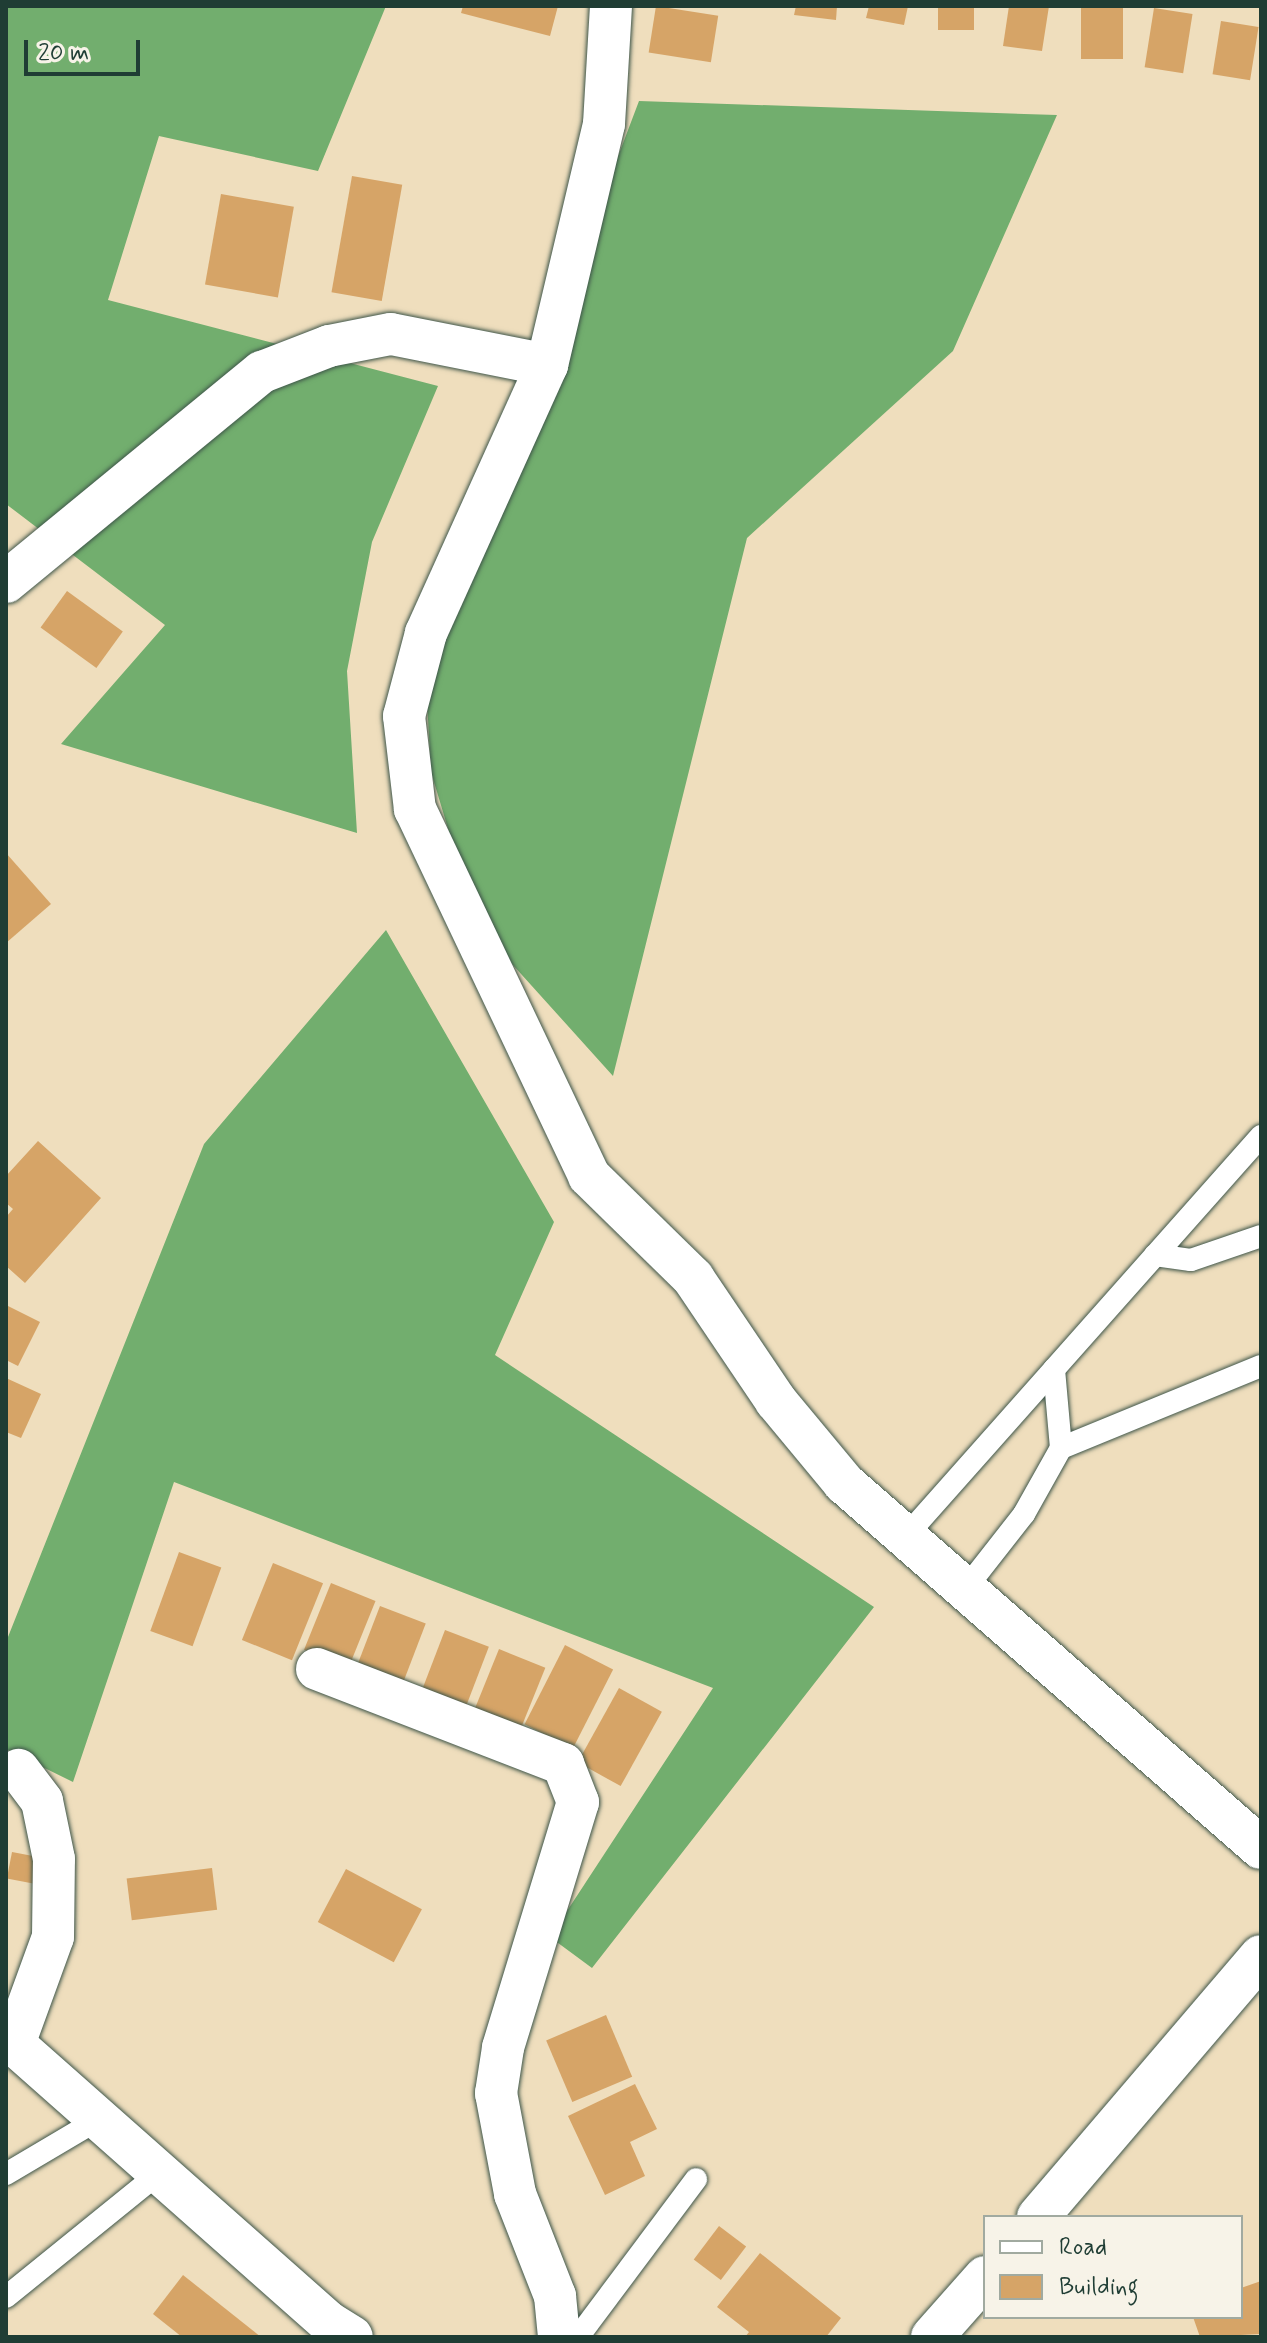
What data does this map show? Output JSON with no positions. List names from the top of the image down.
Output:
{
  "legend": ["Road", "Building"],
  "scale_bar": "20 m"
}
